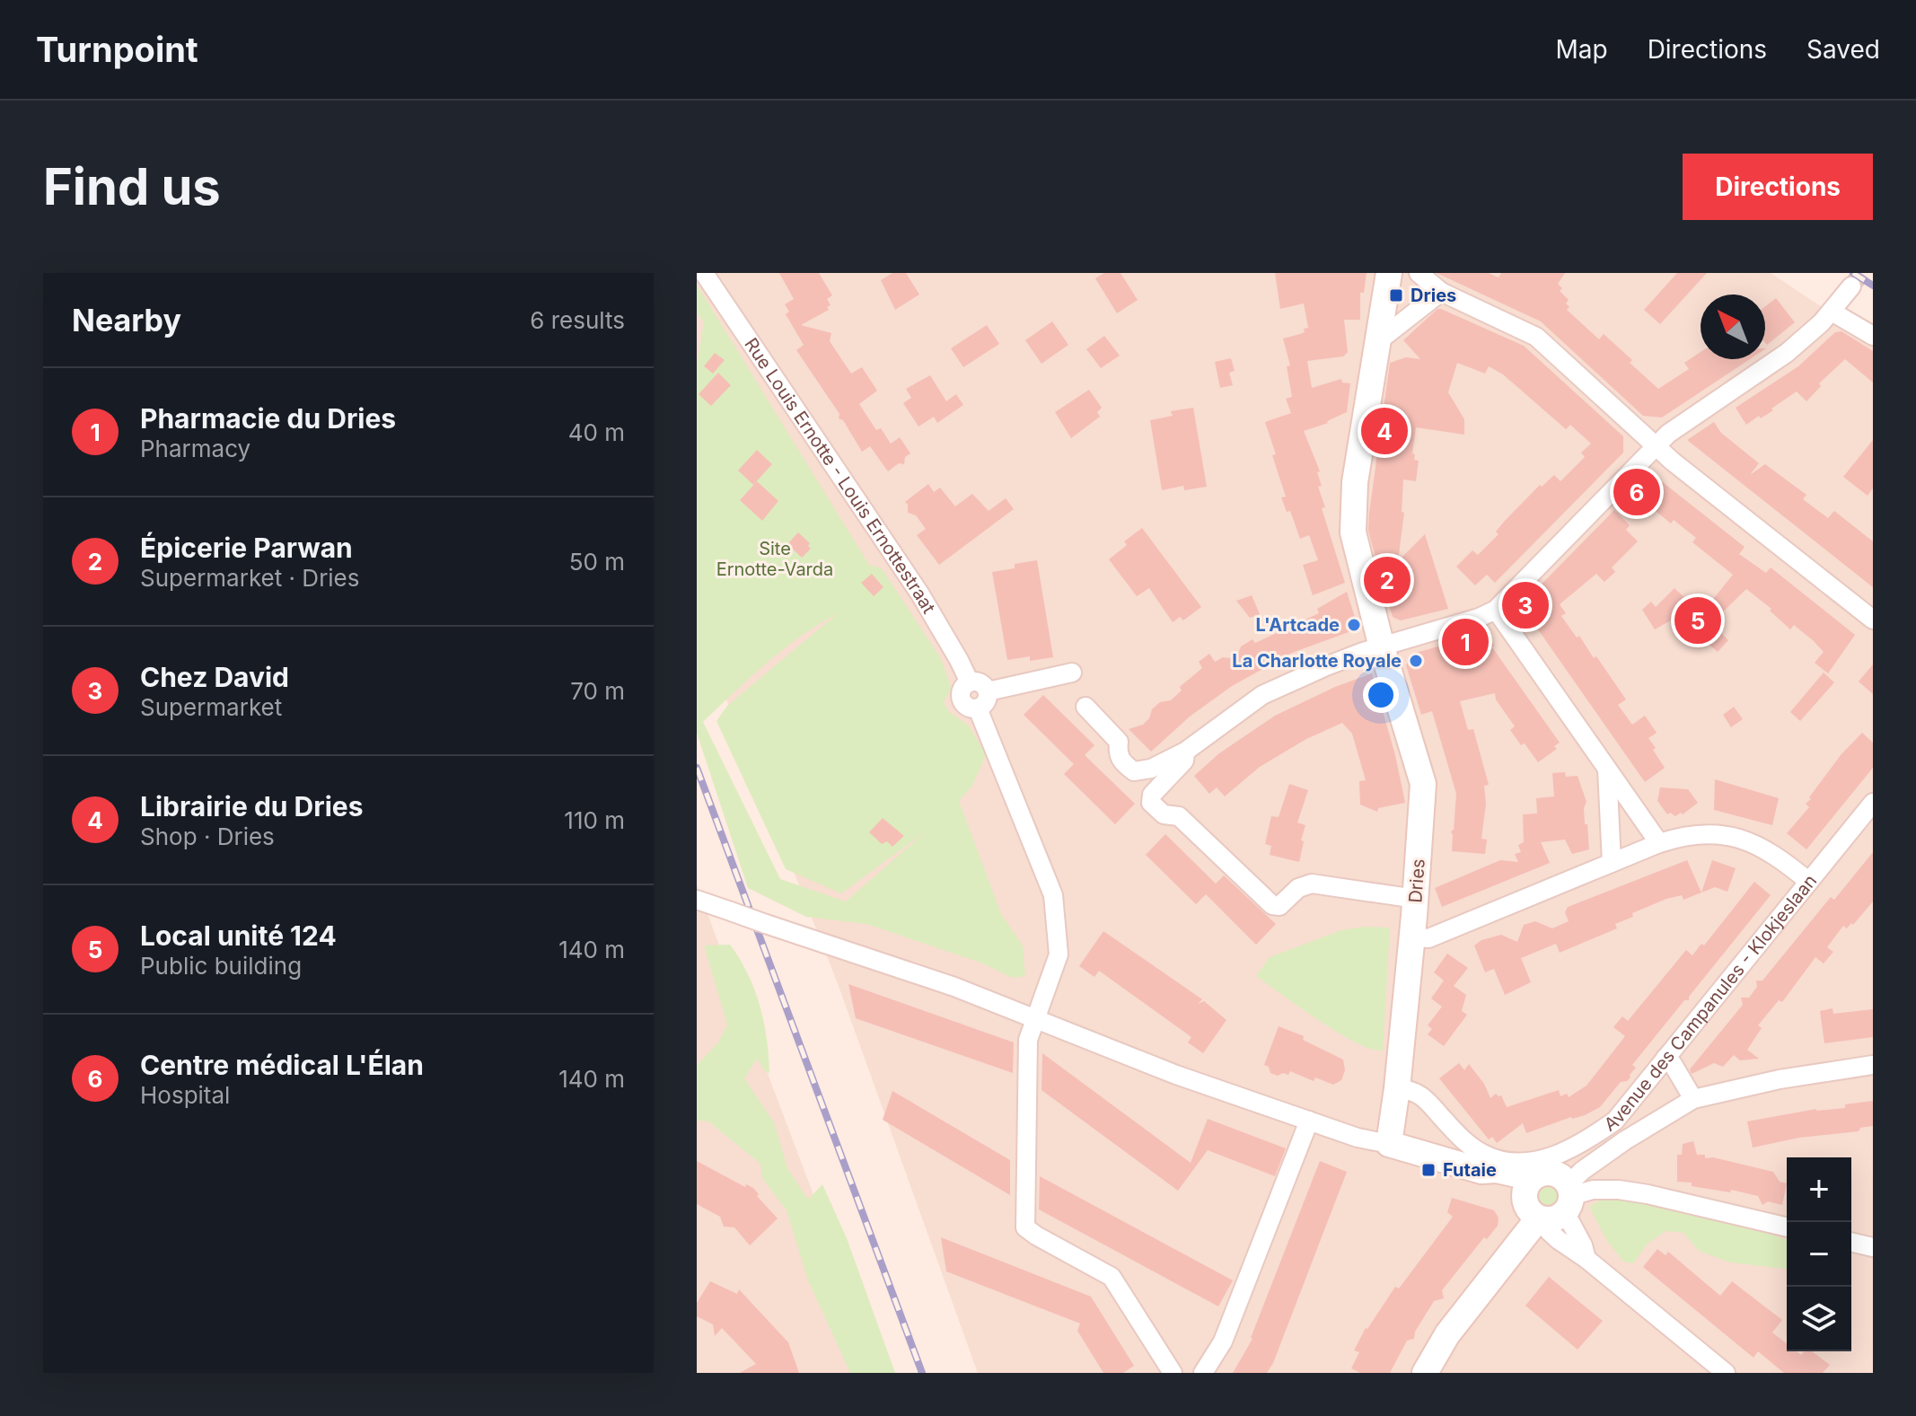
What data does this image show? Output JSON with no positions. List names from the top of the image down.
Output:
{
  "streets": {
    "street": ["Rue Louis Ernotte - Louis Ernottestraat", "Dries", "Avenue des Campanules - Klokjeslaan"]
  },
  "parks": ["Site Ernotte-Varda"],
  "places": {
    "transit": ["Dries", "Futaie"],
    "other": ["L'Artcade", "La Charlotte Royale"]
  },
  "north": "top left",
  "page": {
    "header": "Turnpoint",
    "nav": ["Map", "Directions", "Saved"],
    "buttons": "Directions",
    "title": "Find us",
    "heading": ["Nearby", "6 results"],
    "list": [
      {
        "mark": "1",
        "name": "Pharmacie du Dries",
        "note": "Pharmacy",
        "value": "40 m"
      },
      {
        "mark": "2",
        "name": "Épicerie Parwan",
        "note": "Supermarket · Dries",
        "value": "50 m"
      },
      {
        "mark": "3",
        "name": "Chez David",
        "note": "Supermarket",
        "value": "70 m"
      },
      {
        "mark": "4",
        "name": "Librairie du Dries",
        "note": "Shop · Dries",
        "value": "110 m"
      },
      {
        "mark": "5",
        "name": "Local unité 124",
        "note": "Public building",
        "value": "140 m"
      },
      {
        "mark": "6",
        "name": "Centre médical L'Élan",
        "note": "Hospital",
        "value": "140 m"
      }
    ],
    "pins": [
      "4",
      "6",
      "2",
      "3",
      "5",
      "1"
    ],
    "map_buttons": ["+", "−"]
  }
}
